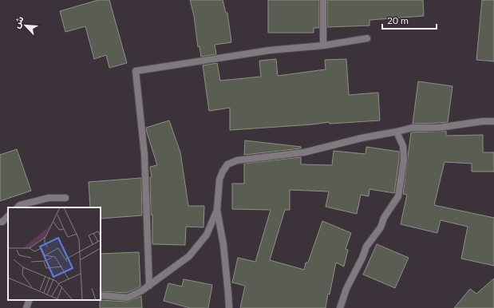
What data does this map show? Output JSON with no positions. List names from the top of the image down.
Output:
{
  "scale_bar": "20 m",
  "north": "top left"
}
